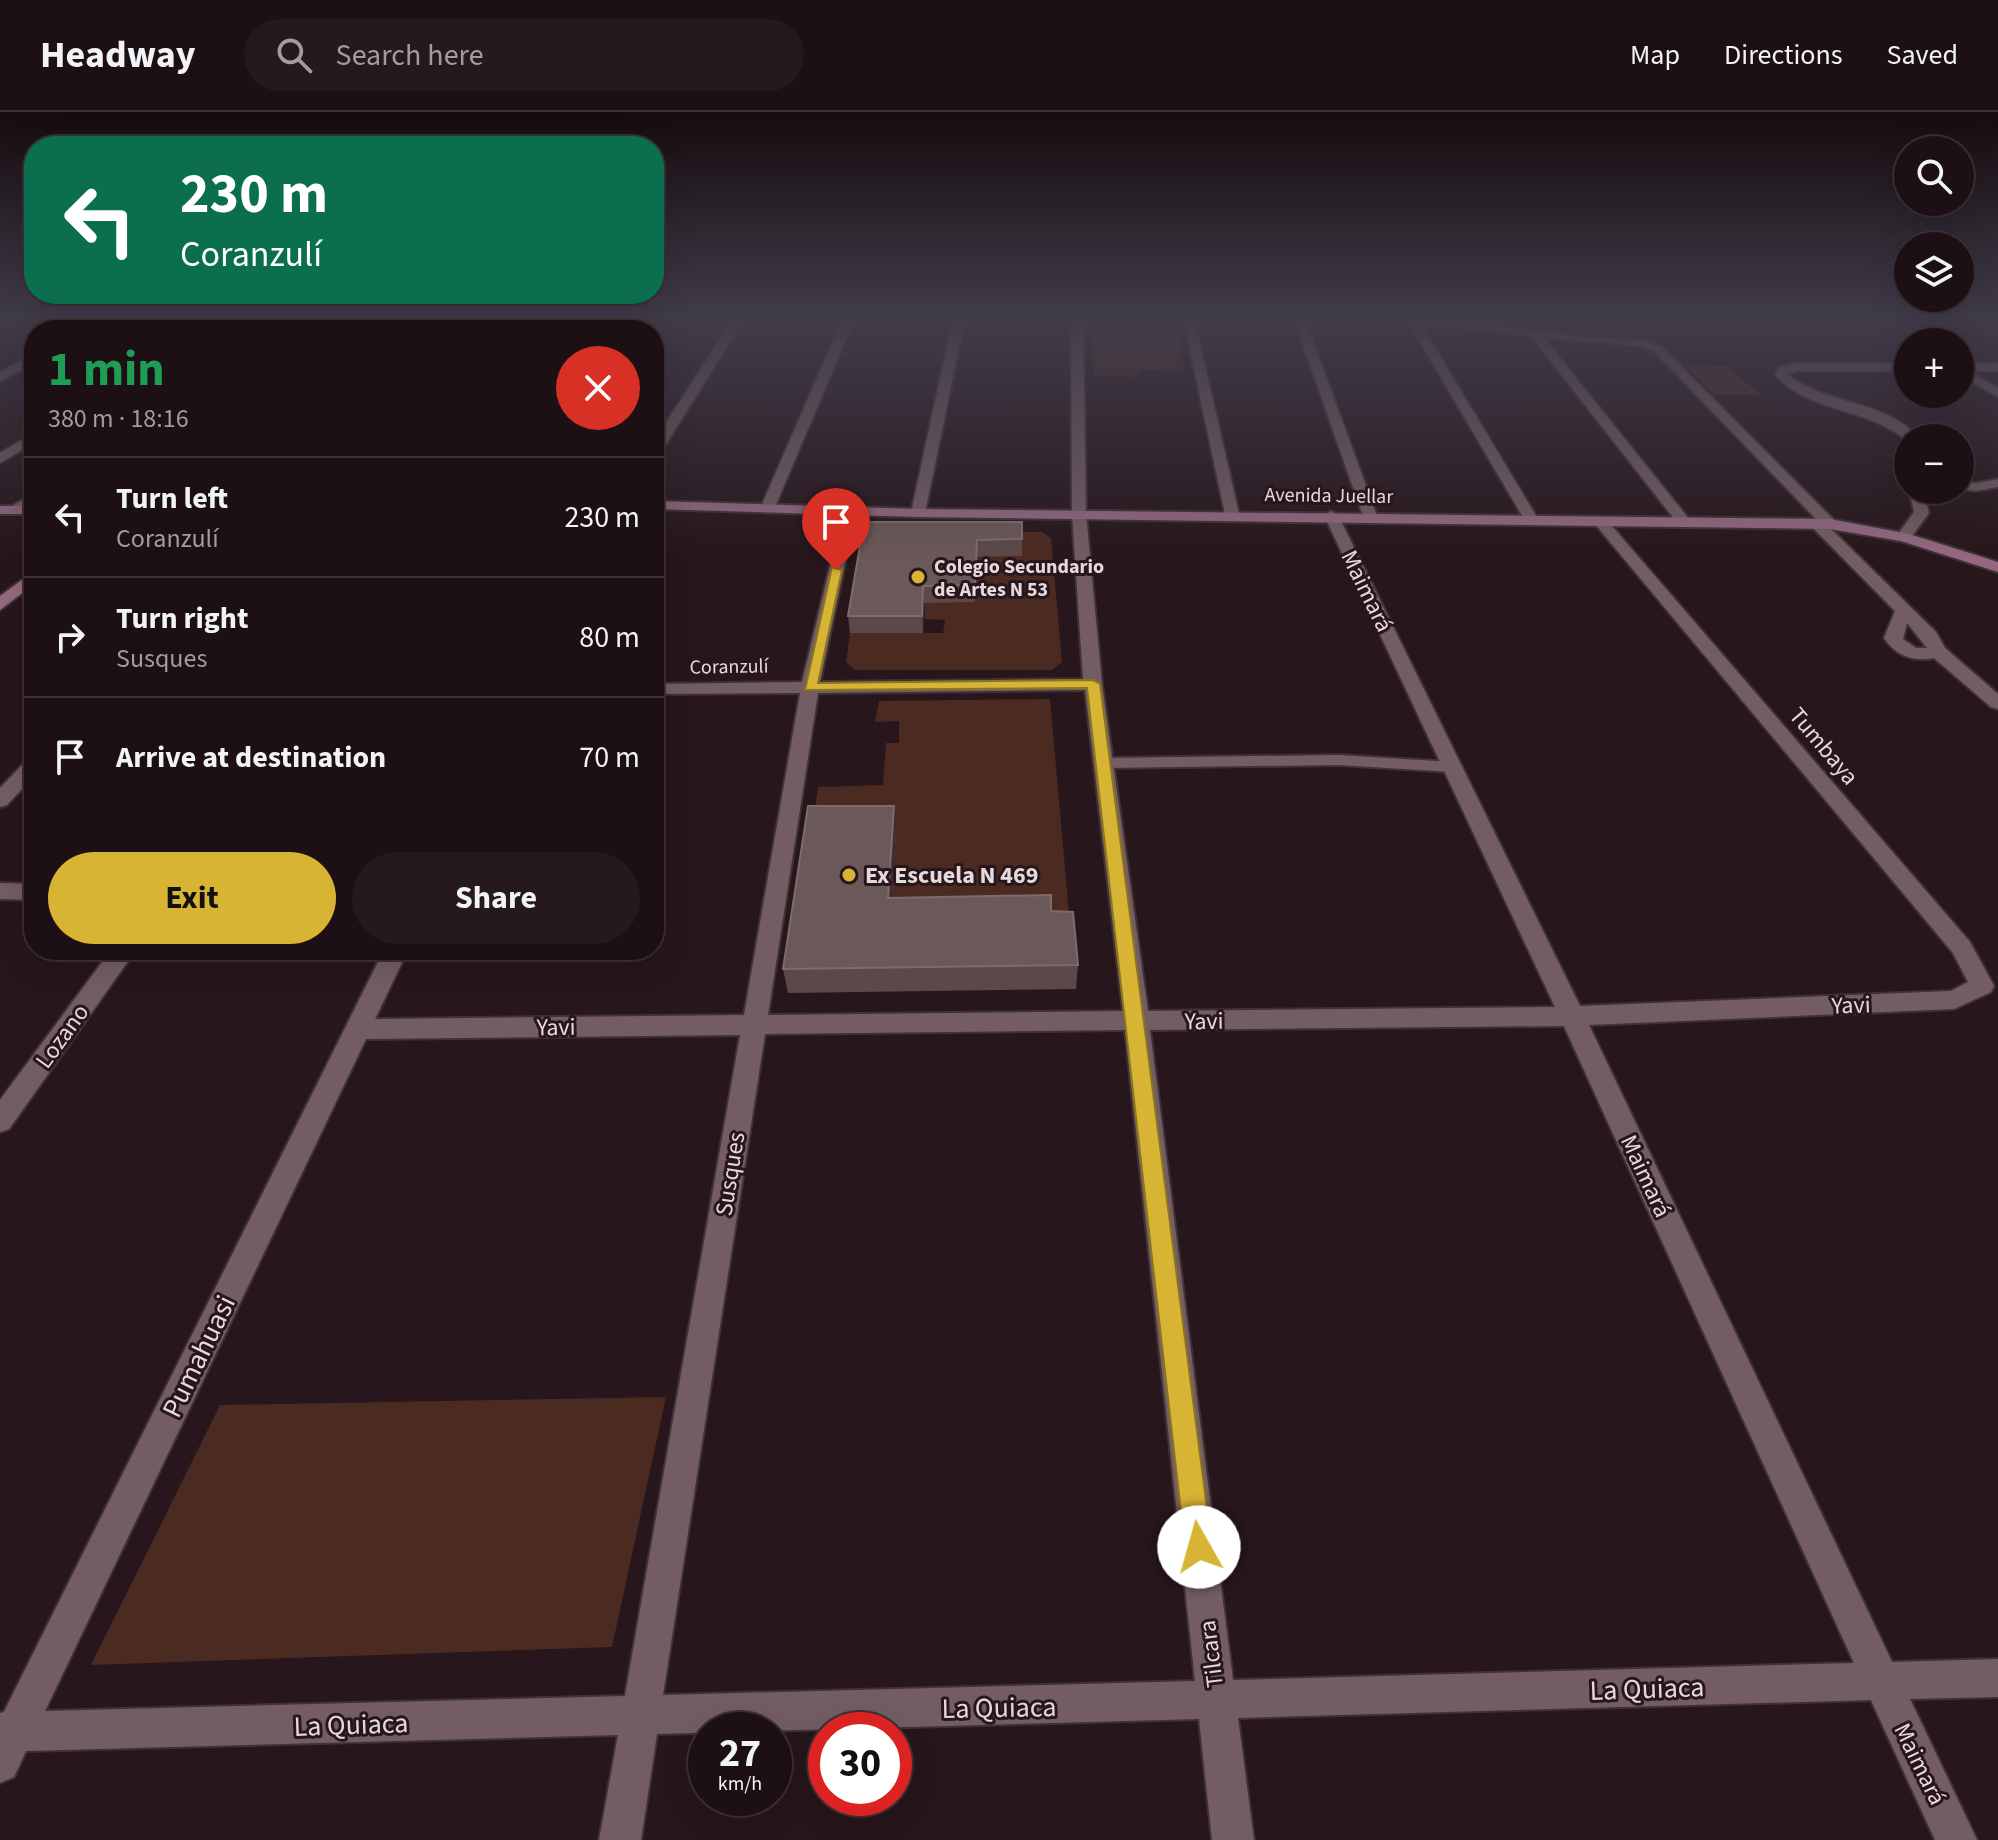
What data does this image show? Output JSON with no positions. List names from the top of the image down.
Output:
{
  "streets": {
    "street": [
      "Avenida Juellar",
      "Maimará",
      "Coranzulí",
      "Tumbaya",
      "Yavi",
      "Lozano",
      "Susques",
      "Pumahuasi",
      "Tilcara",
      "La Quiaca"
    ]
  },
  "crossings": [
    ["Avenida Juellar", "Maimará"],
    ["Avenida Juellar", "Tumbaya"],
    ["Avenida Juellar", "Susques"],
    ["Avenida Juellar", "Tilcara"],
    ["Maimará", "Yavi"],
    ["Maimará", "La Quiaca"],
    ["Coranzulí", "Susques"],
    ["Coranzulí", "Tilcara"],
    ["Tumbaya", "Yavi"],
    ["Yavi", "Susques"],
    ["Yavi", "Pumahuasi"],
    ["Yavi", "Tilcara"],
    ["Susques", "La Quiaca"],
    ["Pumahuasi", "La Quiaca"],
    ["Tilcara", "La Quiaca"]
  ],
  "places": ["Colegio Secundario de Artes N 53", "Ex Escuela N 469"],
  "page": {
    "header": "Headway",
    "search": "Search here",
    "nav": ["Map", "Directions", "Saved"],
    "map_buttons": ["+", "−"],
    "turn": ["230 m", "Coranzulí"],
    "heading": ["1 min", "380 m · 18:16"],
    "list": [
      {
        "name": "Turn left",
        "note": "Coranzulí",
        "value": "230 m"
      },
      {
        "name": "Turn right",
        "note": "Susques",
        "value": "80 m"
      },
      {
        "name": "Arrive at destination",
        "value": "70 m"
      }
    ],
    "buttons": ["Exit", "Share"],
    "speed": "27 km/h",
    "limit": "30"
  }
}
